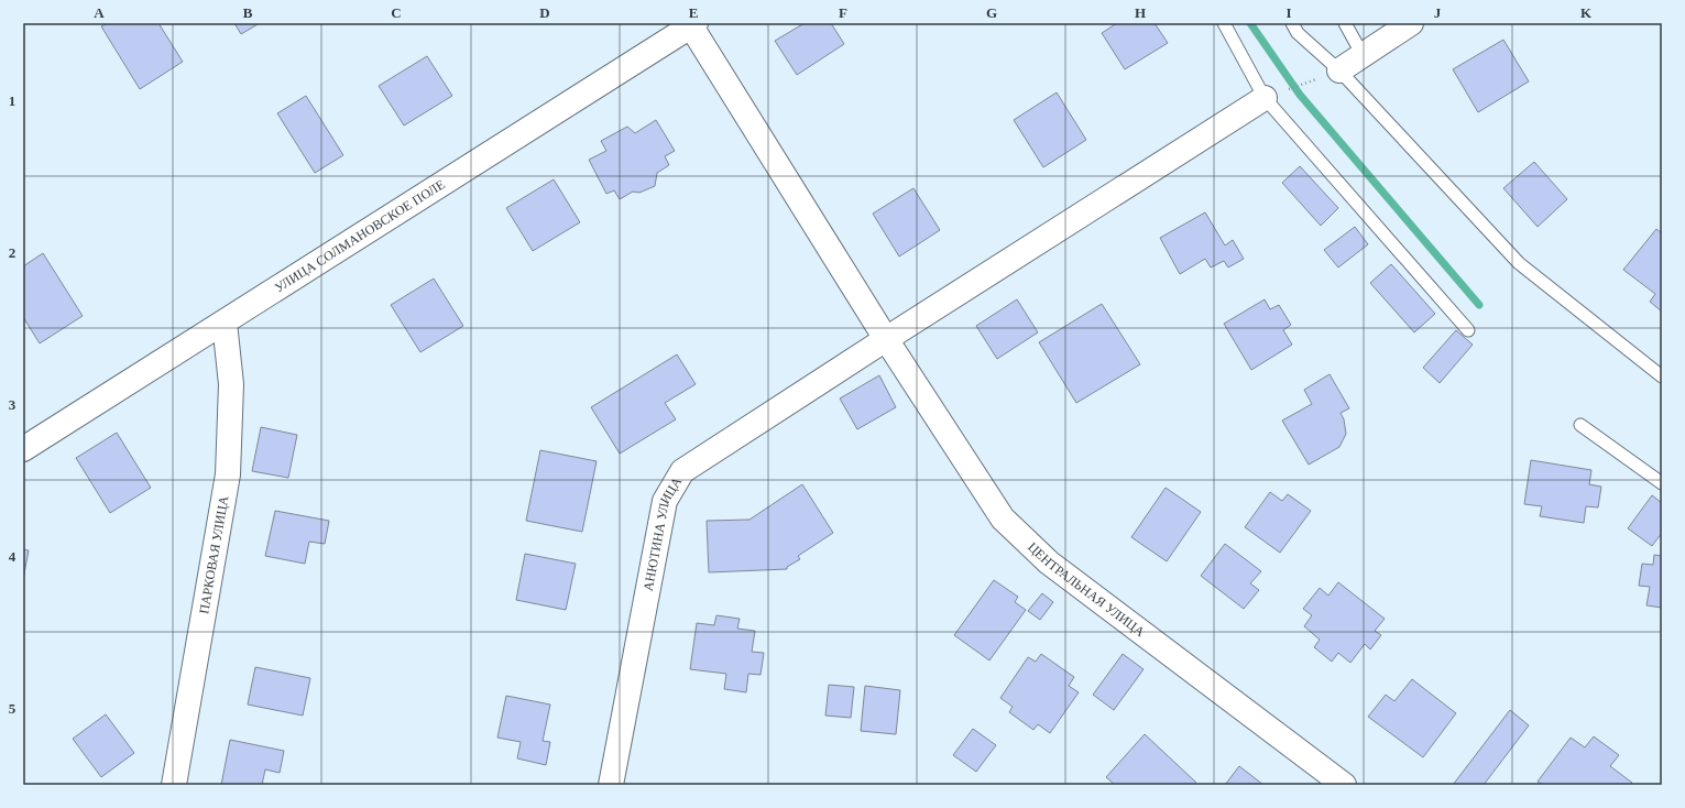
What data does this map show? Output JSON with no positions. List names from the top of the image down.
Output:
{
  "streets": {
    "street": [
      "УЛИЦА СОЛМАНОВСКОЕ ПОЛЕ",
      "АНЮТИНА УЛИЦА",
      "ПАРКОВАЯ УЛИЦА",
      "ЦЕНТРАЛЬНАЯ УЛИЦА"
    ]
  },
  "crossings": [
    ["УЛИЦА СОЛМАНОВСКОЕ ПОЛЕ", "ПАРКОВАЯ УЛИЦА"],
    ["УЛИЦА СОЛМАНОВСКОЕ ПОЛЕ", "ЦЕНТРАЛЬНАЯ УЛИЦА"],
    ["АНЮТИНА УЛИЦА", "ЦЕНТРАЛЬНАЯ УЛИЦА"]
  ],
  "grid": {
    "columns": [
      "A",
      "B",
      "C",
      "D",
      "E",
      "F",
      "G",
      "H",
      "I",
      "J",
      "K"
    ],
    "rows": [
      "1",
      "2",
      "3",
      "4",
      "5"
    ]
  }
}
